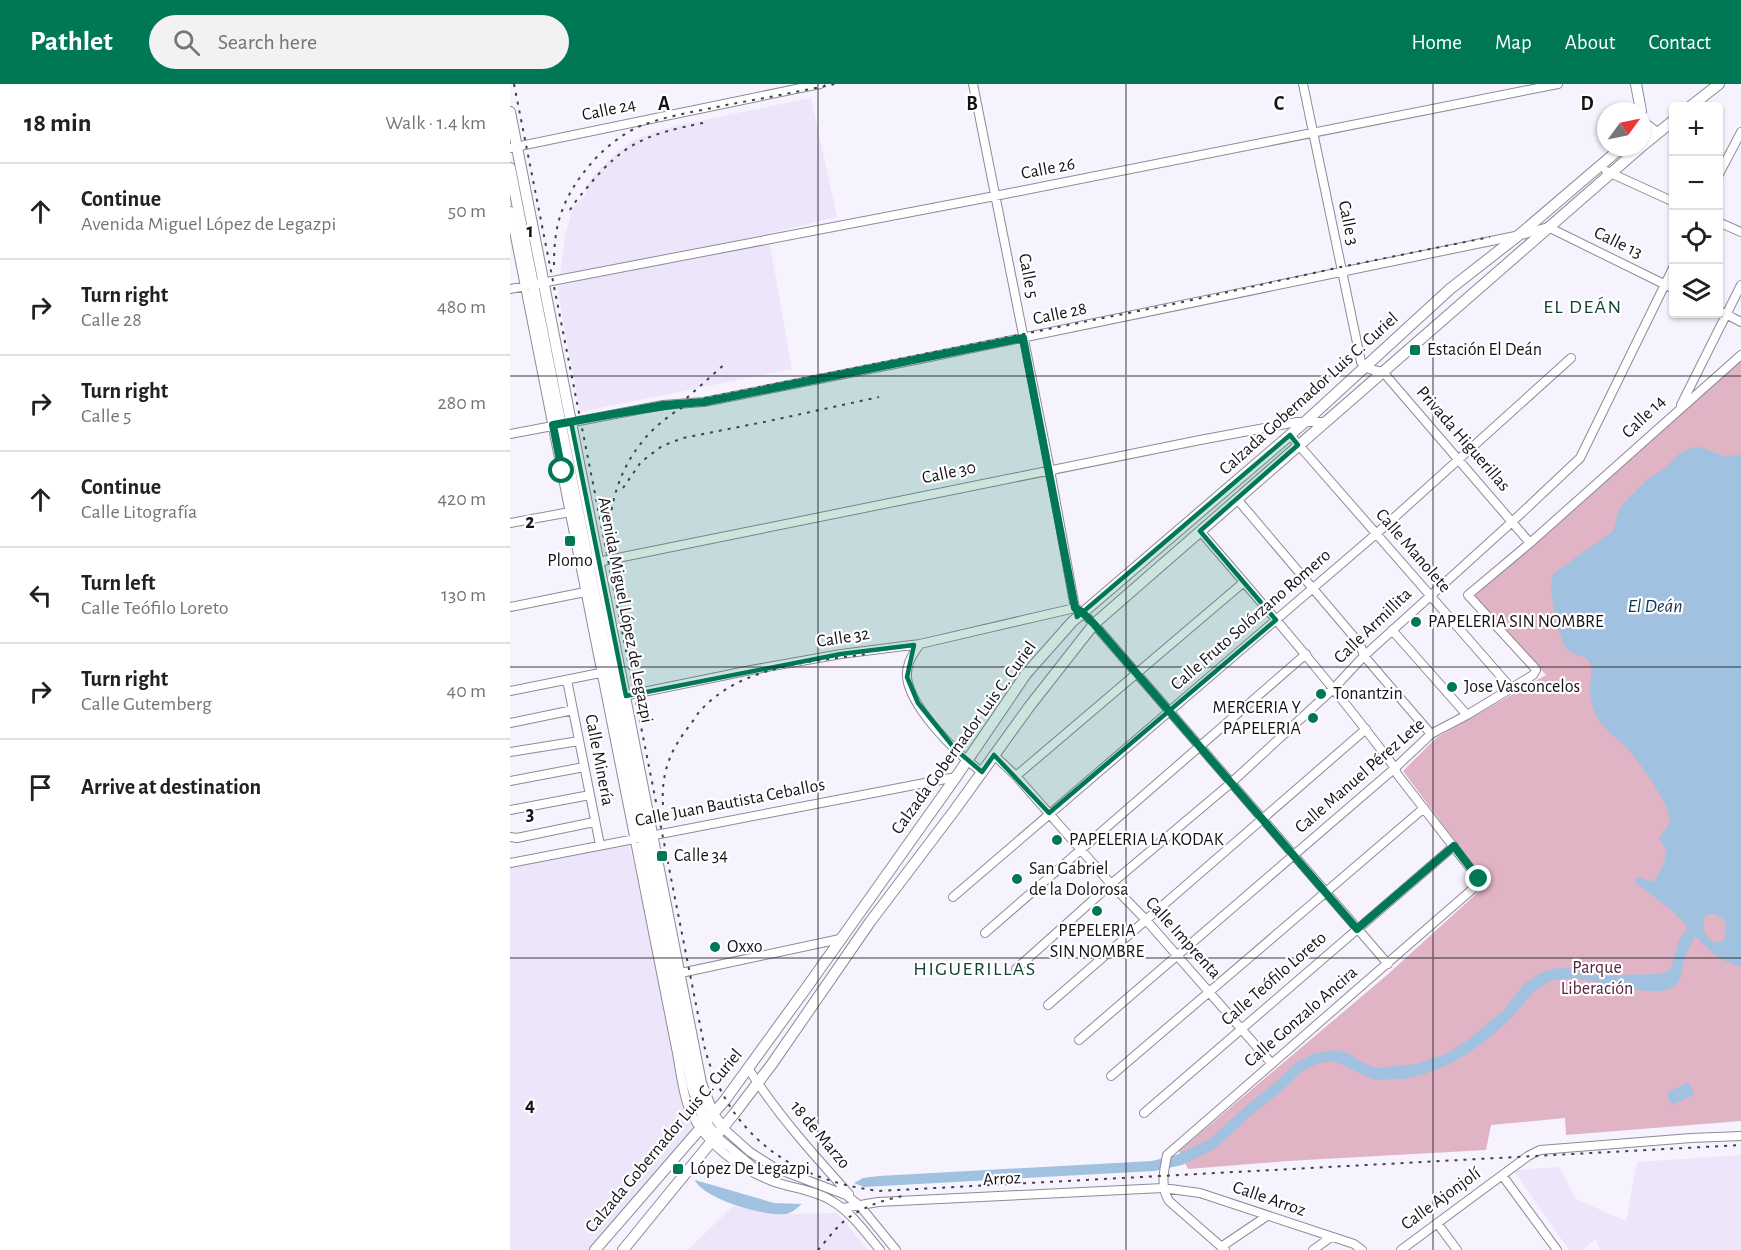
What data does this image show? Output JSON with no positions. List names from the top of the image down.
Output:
{
  "streets": {
    "main road": ["Calzada Gobernador Luis C. Curiel", "Avenida Miguel López de Legazpi"],
    "street": [
      "Calle 24",
      "Calle 26",
      "Calle 3",
      "Calle 13",
      "Calle 5",
      "Calle 28",
      "Calle 14",
      "Privada Higuerillas",
      "Calle 30",
      "Calle Manolete",
      "Calle Fruto Solórzano Romero",
      "Calle Armillita",
      "Calle 32",
      "Calle Minería",
      "Calle Manuel Pérez Lete",
      "Calle Juan Bautista Ceballos",
      "Calle Imprenta",
      "Calle Teófilo Loreto",
      "Calle Gonzalo Ancira",
      "18 de Marzo",
      "Arroz",
      "Calle Arroz",
      "Calle Ajonjolí"
    ]
  },
  "crossings": [
    ["Calle 24", "Avenida Miguel López de Legazpi"],
    ["Calle 26", "Calle 3"],
    ["Calle 26", "Calle 5"],
    ["Calle 26", "Avenida Miguel López de Legazpi"],
    ["Calle 3", "Calle 28"],
    ["Calle 3", "Calzada Gobernador Luis C. Curiel"],
    ["Calle 13", "Calle 28"],
    ["Calle 13", "Calzada Gobernador Luis C. Curiel"],
    ["Calle 13", "Calle Armillita"],
    ["Calle 5", "Calle 28"],
    ["Calle 5", "Calzada Gobernador Luis C. Curiel"],
    ["Calle 5", "Calle 30"],
    ["Calle 5", "Calle 32"],
    ["Calle 28", "Calzada Gobernador Luis C. Curiel"],
    ["Calle 28", "Avenida Miguel López de Legazpi"],
    ["Calzada Gobernador Luis C. Curiel", "Privada Higuerillas"],
    ["Calzada Gobernador Luis C. Curiel", "Calle 30"],
    ["Calzada Gobernador Luis C. Curiel", "Calle Manolete"],
    ["Calzada Gobernador Luis C. Curiel", "Avenida Miguel López de Legazpi"],
    ["Calzada Gobernador Luis C. Curiel", "Calle 32"],
    ["Calzada Gobernador Luis C. Curiel", "Calle Juan Bautista Ceballos"],
    ["Calzada Gobernador Luis C. Curiel", "Calle Imprenta"],
    ["Calzada Gobernador Luis C. Curiel", "18 de Marzo"],
    ["Calle 14", "Privada Higuerillas"],
    ["Calle 14", "Calle Manuel Pérez Lete"],
    ["Privada Higuerillas", "Calle Fruto Solórzano Romero"],
    ["Privada Higuerillas", "Calle Armillita"],
    ["Calle 30", "Avenida Miguel López de Legazpi"],
    ["Calle Manolete", "Calle Fruto Solórzano Romero"],
    ["Calle Manolete", "Calle Armillita"],
    ["Calle Manolete", "Calle Manuel Pérez Lete"],
    ["Avenida Miguel López de Legazpi", "Calle 32"],
    ["Avenida Miguel López de Legazpi", "Calle Juan Bautista Ceballos"],
    ["Calle Fruto Solórzano Romero", "Calle Imprenta"],
    ["Calle Armillita", "Calle Imprenta"],
    ["Calle Minería", "Calle Juan Bautista Ceballos"],
    ["Calle Manuel Pérez Lete", "Calle Imprenta"],
    ["Calle Imprenta", "Calle Teófilo Loreto"],
    ["Calle Imprenta", "Calle Gonzalo Ancira"],
    ["Calle Teófilo Loreto", "Calle Gonzalo Ancira"],
    ["Calle Gonzalo Ancira", "Arroz"],
    ["Calle Gonzalo Ancira", "Calle Arroz"],
    ["18 de Marzo", "Arroz"],
    ["Arroz", "Calle Arroz"]
  ],
  "districts": ["EL DEÁN", "HIGUERILLAS"],
  "water": ["El Deán"],
  "parks": ["Parque Liberación"],
  "places": {
    "transit": [
      "Estación El Deán",
      "Plomo",
      "Calle 34",
      "López De Legazpi"
    ],
    "other": [
      "PAPELERIA SIN NOMBRE",
      "Jose Vasconcelos",
      "Tonantzin",
      "MERCERIA Y PAPELERIA",
      "PAPELERIA LA KODAK",
      "San Gabriel de la Dolorosa",
      "PEPELERIA SIN NOMBRE",
      "Oxxo"
    ]
  },
  "north": "top right",
  "page": {
    "header": "Pathlet",
    "search": "Search here",
    "nav": [
      "Home",
      "Map",
      "About",
      "Contact"
    ],
    "heading": ["18 min", "Walk · 1.4 km"],
    "map_buttons": ["+", "−"],
    "list": [
      ["Continue", "Avenida Miguel López de Legazpi", "50 m"],
      ["Turn right", "Calle 28", "480 m"],
      ["Turn right", "Calle 5", "280 m"],
      ["Continue", "Calle Litografía", "420 m"],
      ["Turn left", "Calle Teófilo Loreto", "130 m"],
      ["Turn right", "Calle Gutemberg", "40 m"],
      "Arrive at destination"
    ]
  },
  "grid": {
    "columns": [
      "A",
      "B",
      "C",
      "D"
    ],
    "rows": [
      "1",
      "2",
      "3",
      "4"
    ]
  }
}
